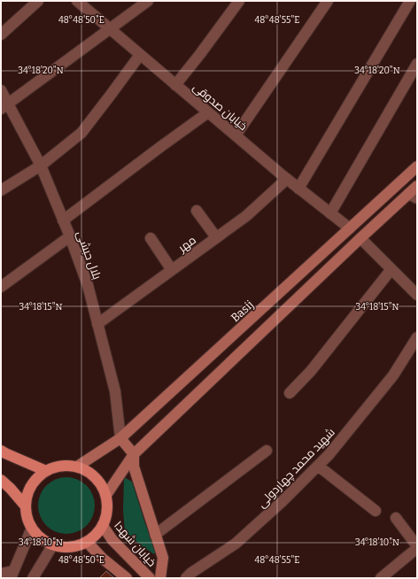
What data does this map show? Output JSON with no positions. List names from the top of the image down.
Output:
{
  "streets": {
    "main road": ["Basij", "خیابان شهدا"],
    "street": [
      "خیابان صدوقی",
      "مهر",
      "بلال حبشی",
      "شهید محمد چهاردولی"
    ]
  },
  "crossings": [
    ["خیابان صدوقی", "مهر"],
    ["خیابان صدوقی", "Basij"],
    ["مهر", "بلال حبشی"],
    ["بلال حبشی", "Basij"],
    ["Basij", "خیابان شهدا"]
  ],
  "coordinates": [
    "48°48'50\"E",
    "48°48'55\"E",
    "34°18'20\"N",
    "34°18'15\"N",
    "34°18'10\"N"
  ]
}
